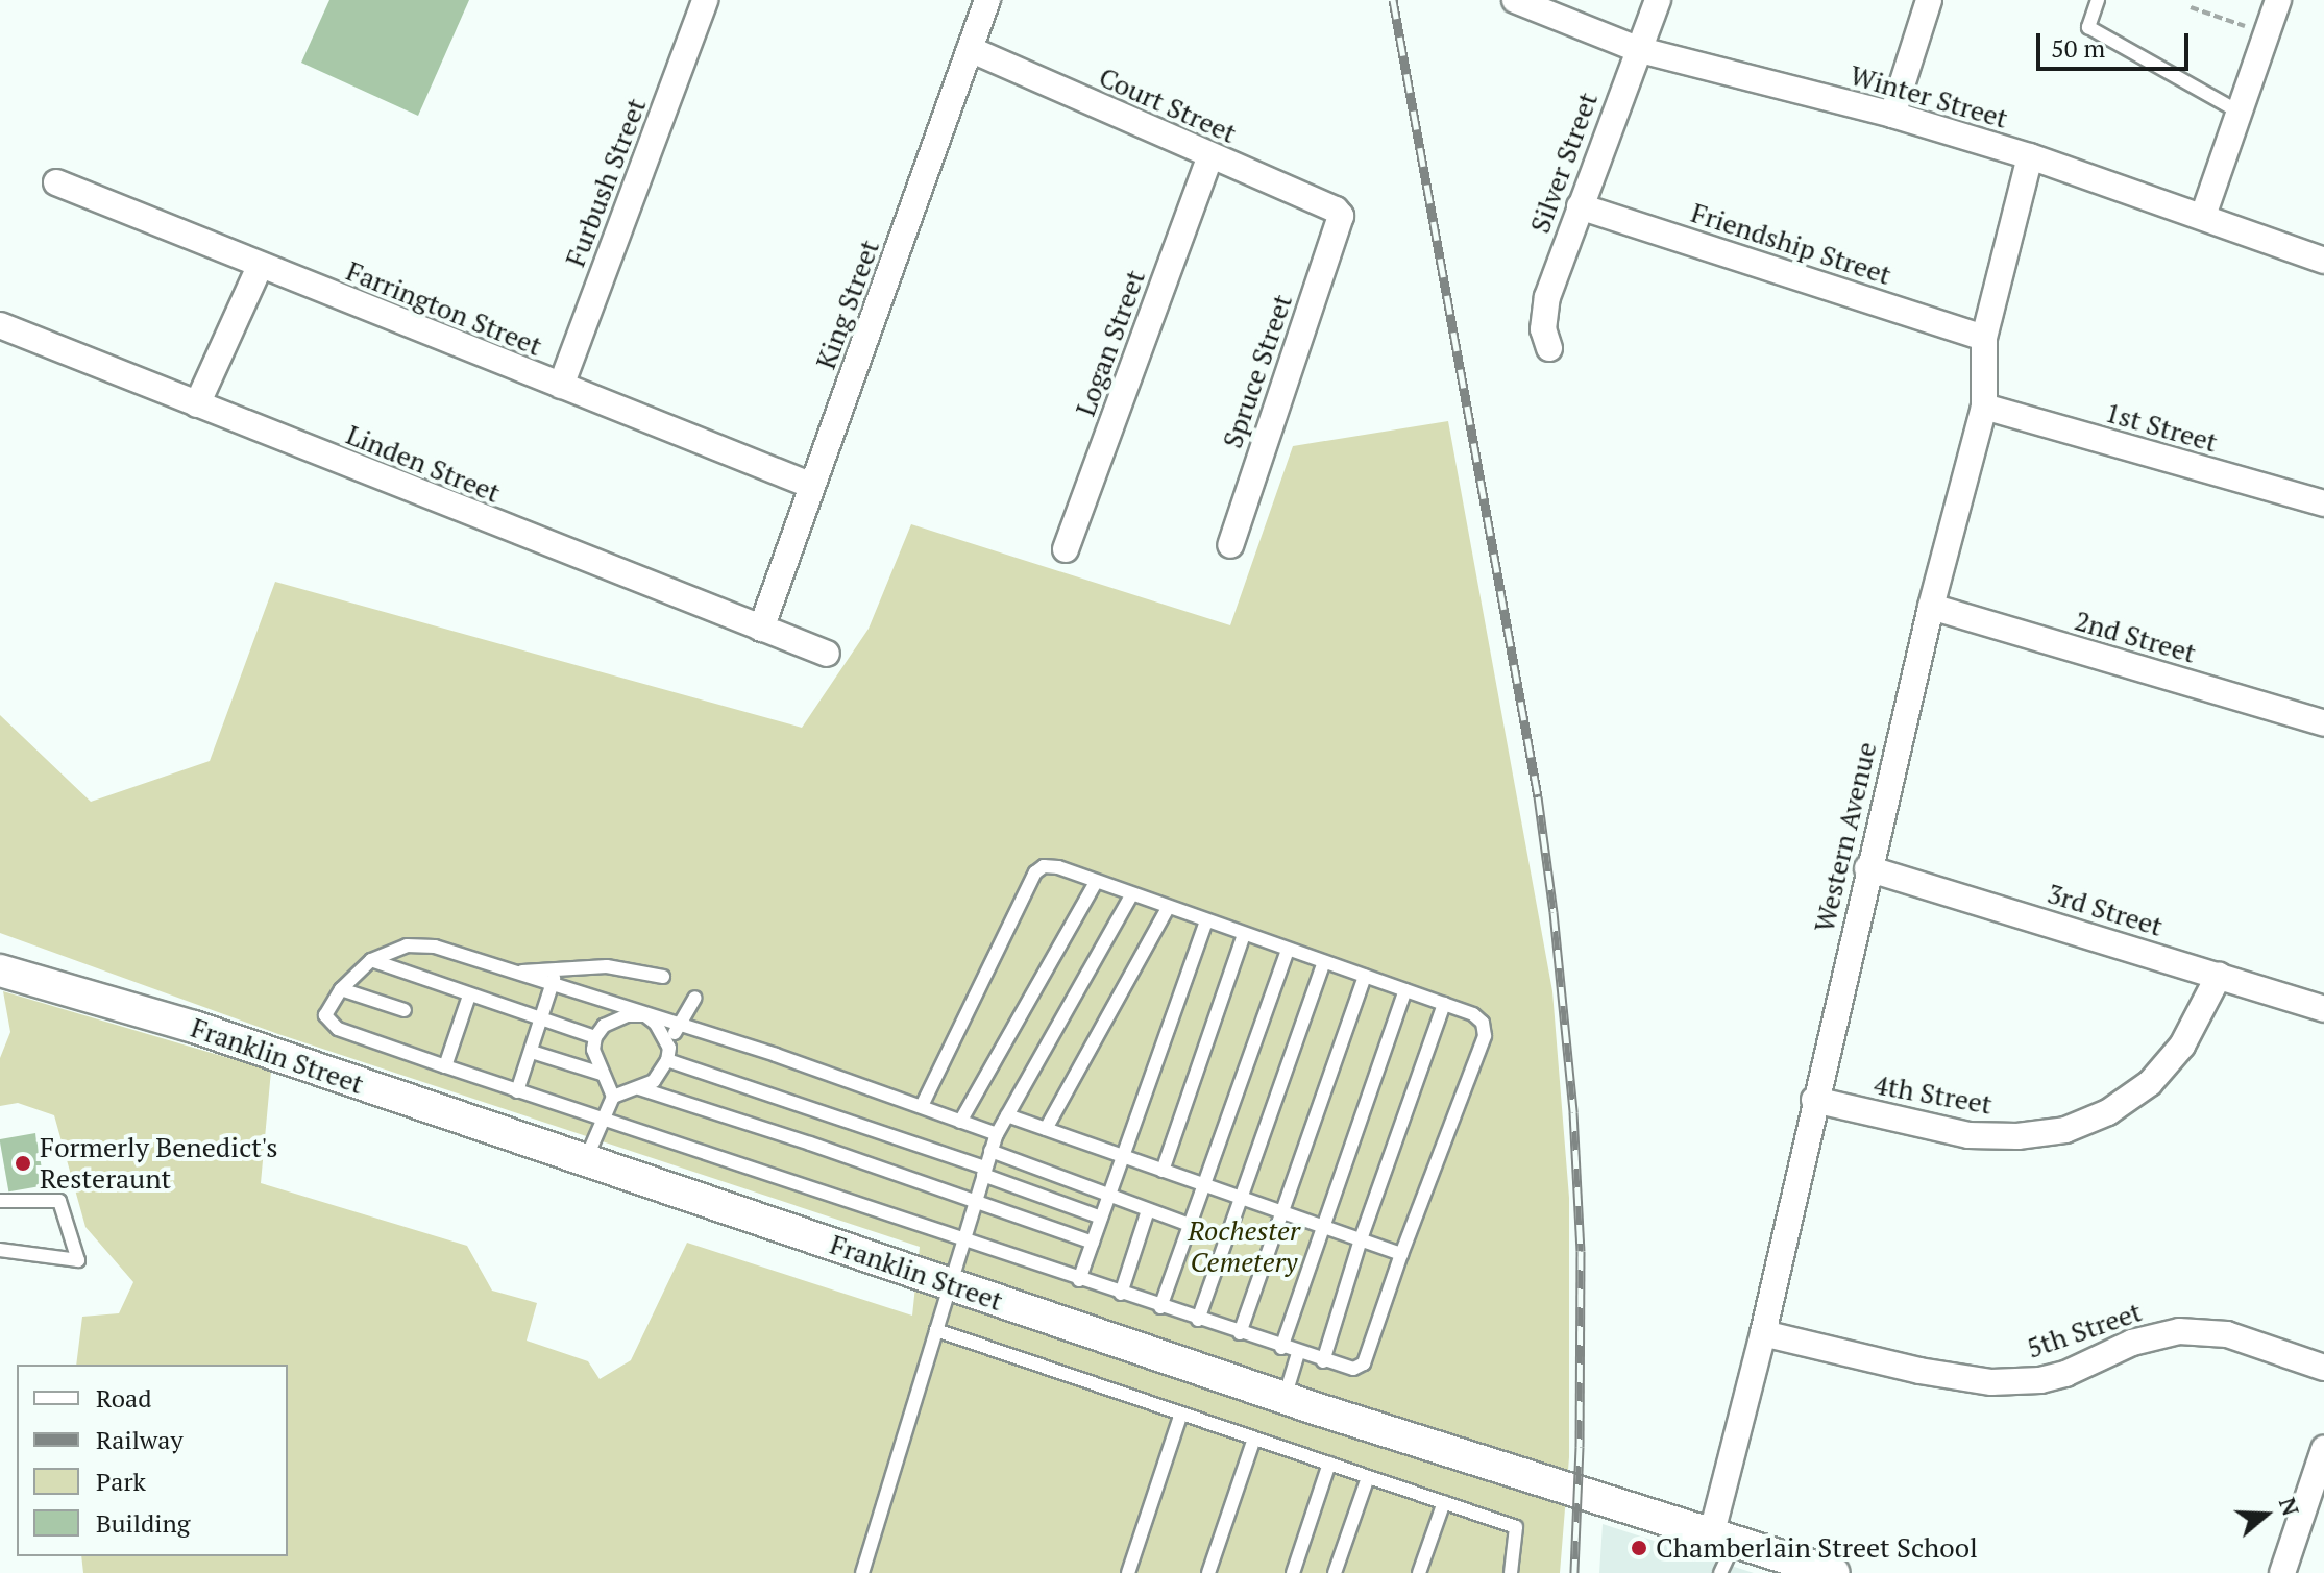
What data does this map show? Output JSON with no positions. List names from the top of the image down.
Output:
{
  "streets": {
    "street": [
      "Winter Street",
      "Court Street",
      "Silver Street",
      "Furbush Street",
      "Friendship Street",
      "King Street",
      "Farrington Street",
      "Logan Street",
      "Spruce Street",
      "1st Street",
      "Linden Street",
      "2nd Street",
      "Western Avenue",
      "3rd Street",
      "Franklin Street",
      "4th Street",
      "5th Street"
    ]
  },
  "crossings": [
    ["Winter Street", "Silver Street"],
    ["Winter Street", "Western Avenue"],
    ["Court Street", "King Street"],
    ["Court Street", "Logan Street"],
    ["Court Street", "Spruce Street"],
    ["Silver Street", "Friendship Street"],
    ["Furbush Street", "Farrington Street"],
    ["Friendship Street", "Western Avenue"],
    ["King Street", "Farrington Street"],
    ["King Street", "Linden Street"],
    ["1st Street", "Western Avenue"],
    ["2nd Street", "Western Avenue"],
    ["Western Avenue", "3rd Street"],
    ["Western Avenue", "Franklin Street"],
    ["Western Avenue", "4th Street"],
    ["Western Avenue", "5th Street"],
    ["3rd Street", "4th Street"]
  ],
  "parks": ["Rochester Cemetery"],
  "places": ["Formerly Benedict's Resteraunt", "Chamberlain Street School"],
  "legend": [
    "Road",
    "Railway",
    "Park",
    "Building"
  ],
  "scale_bar": "50 m",
  "north": "right"
}
